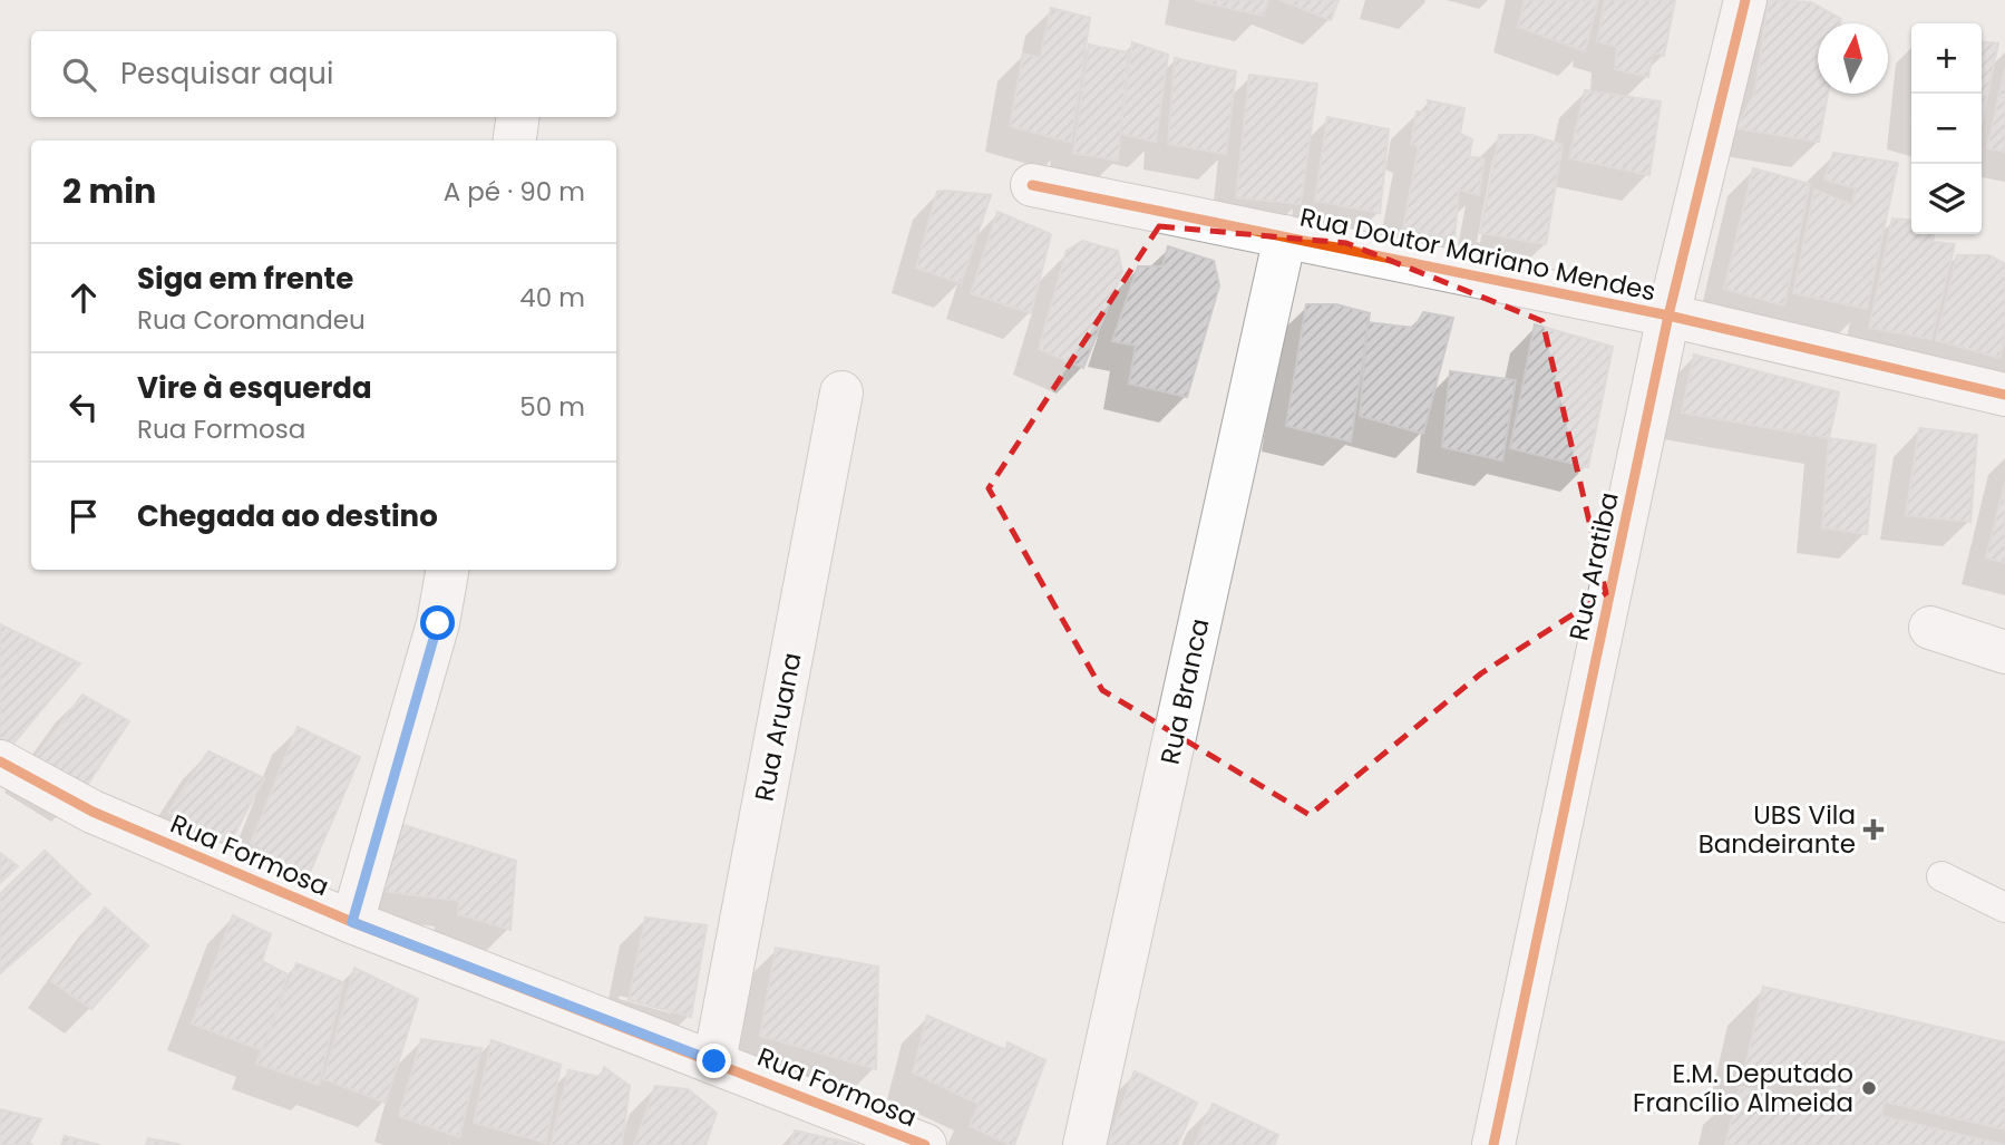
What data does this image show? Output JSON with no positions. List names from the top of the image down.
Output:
{
  "streets": {
    "street": [
      "Rua Doutor Mariano Mendes",
      "Rua Aratiba",
      "Rua Branca",
      "Rua Aruana",
      "Rua Formosa"
    ]
  },
  "crossings": [
    ["Rua Doutor Mariano Mendes", "Rua Aratiba"],
    ["Rua Doutor Mariano Mendes", "Rua Branca"],
    ["Rua Aruana", "Rua Formosa"]
  ],
  "places": {
    "health": ["UBS Vila Bandeirante"],
    "other": ["E.M. Deputado Francílio Almeida"]
  },
  "north": "top",
  "page": {
    "map_buttons": ["+", "−"],
    "search": "Pesquisar aqui",
    "heading": ["2 min", "A pé · 90 m"],
    "list": [
      ["Siga em frente", "Rua Coromandeu", "40 m"],
      ["Vire à esquerda", "Rua Formosa", "50 m"],
      "Chegada ao destino"
    ]
  }
}
